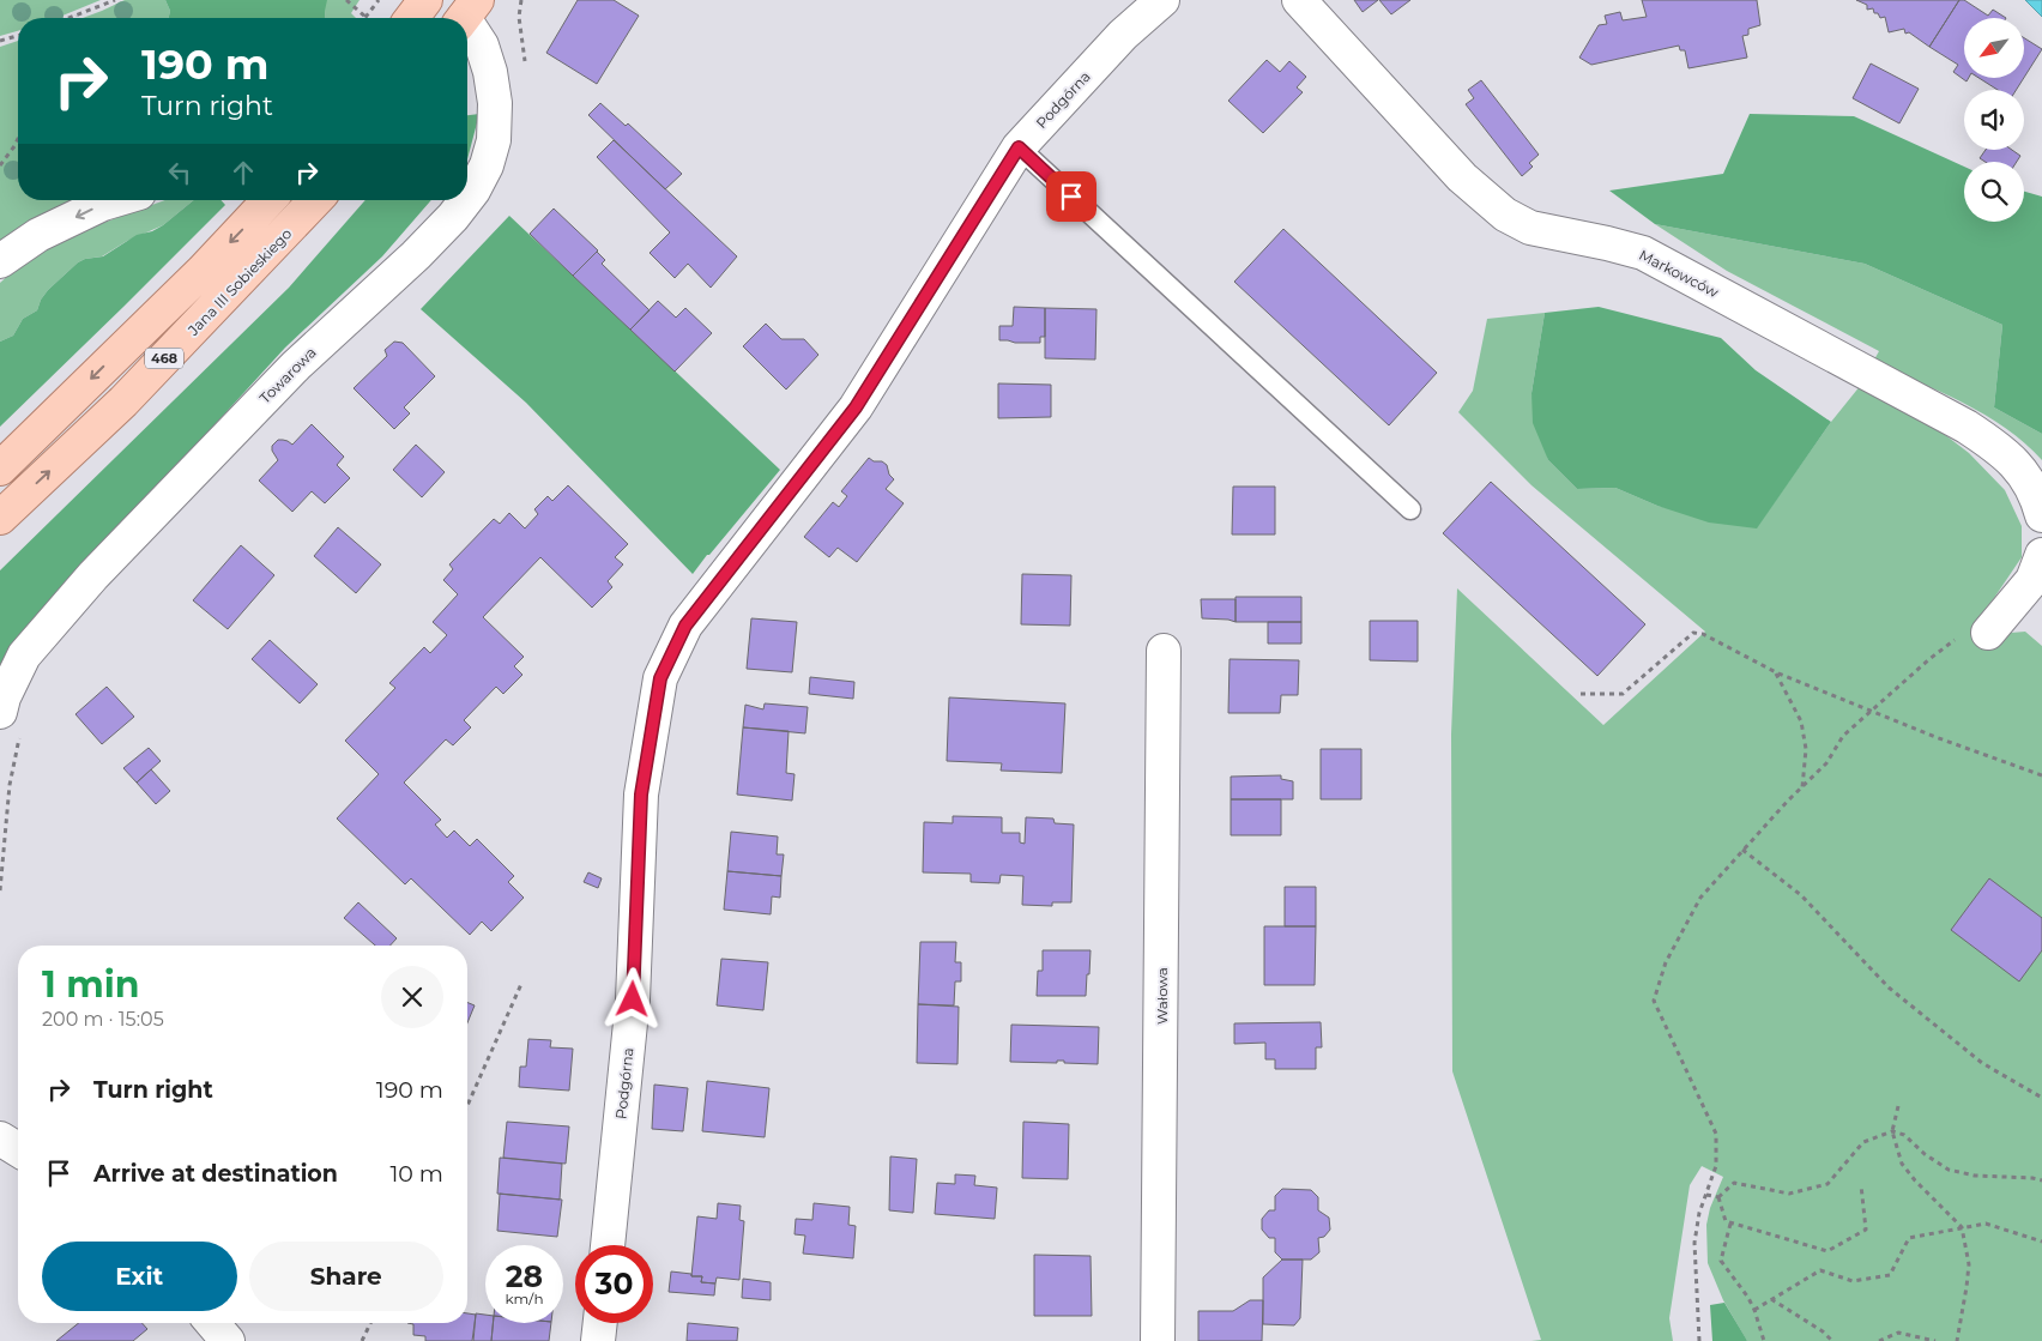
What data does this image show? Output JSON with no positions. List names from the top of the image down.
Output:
{
  "streets": {
    "main road": ["Jana III Sobieskiego", "468"],
    "street": [
      "Podgórna",
      "Markowców",
      "Towarowa",
      "Wałowa"
    ]
  },
  "north": "bottom left",
  "page": {
    "turn": ["190 m", "Turn right"],
    "heading": ["1 min", "200 m · 15:05"],
    "list": [
      {
        "name": "Turn right",
        "value": "190 m"
      },
      {
        "name": "Arrive at destination",
        "value": "10 m"
      }
    ],
    "buttons": ["Exit", "Share"],
    "speed": "28 km/h",
    "limit": "30"
  }
}
